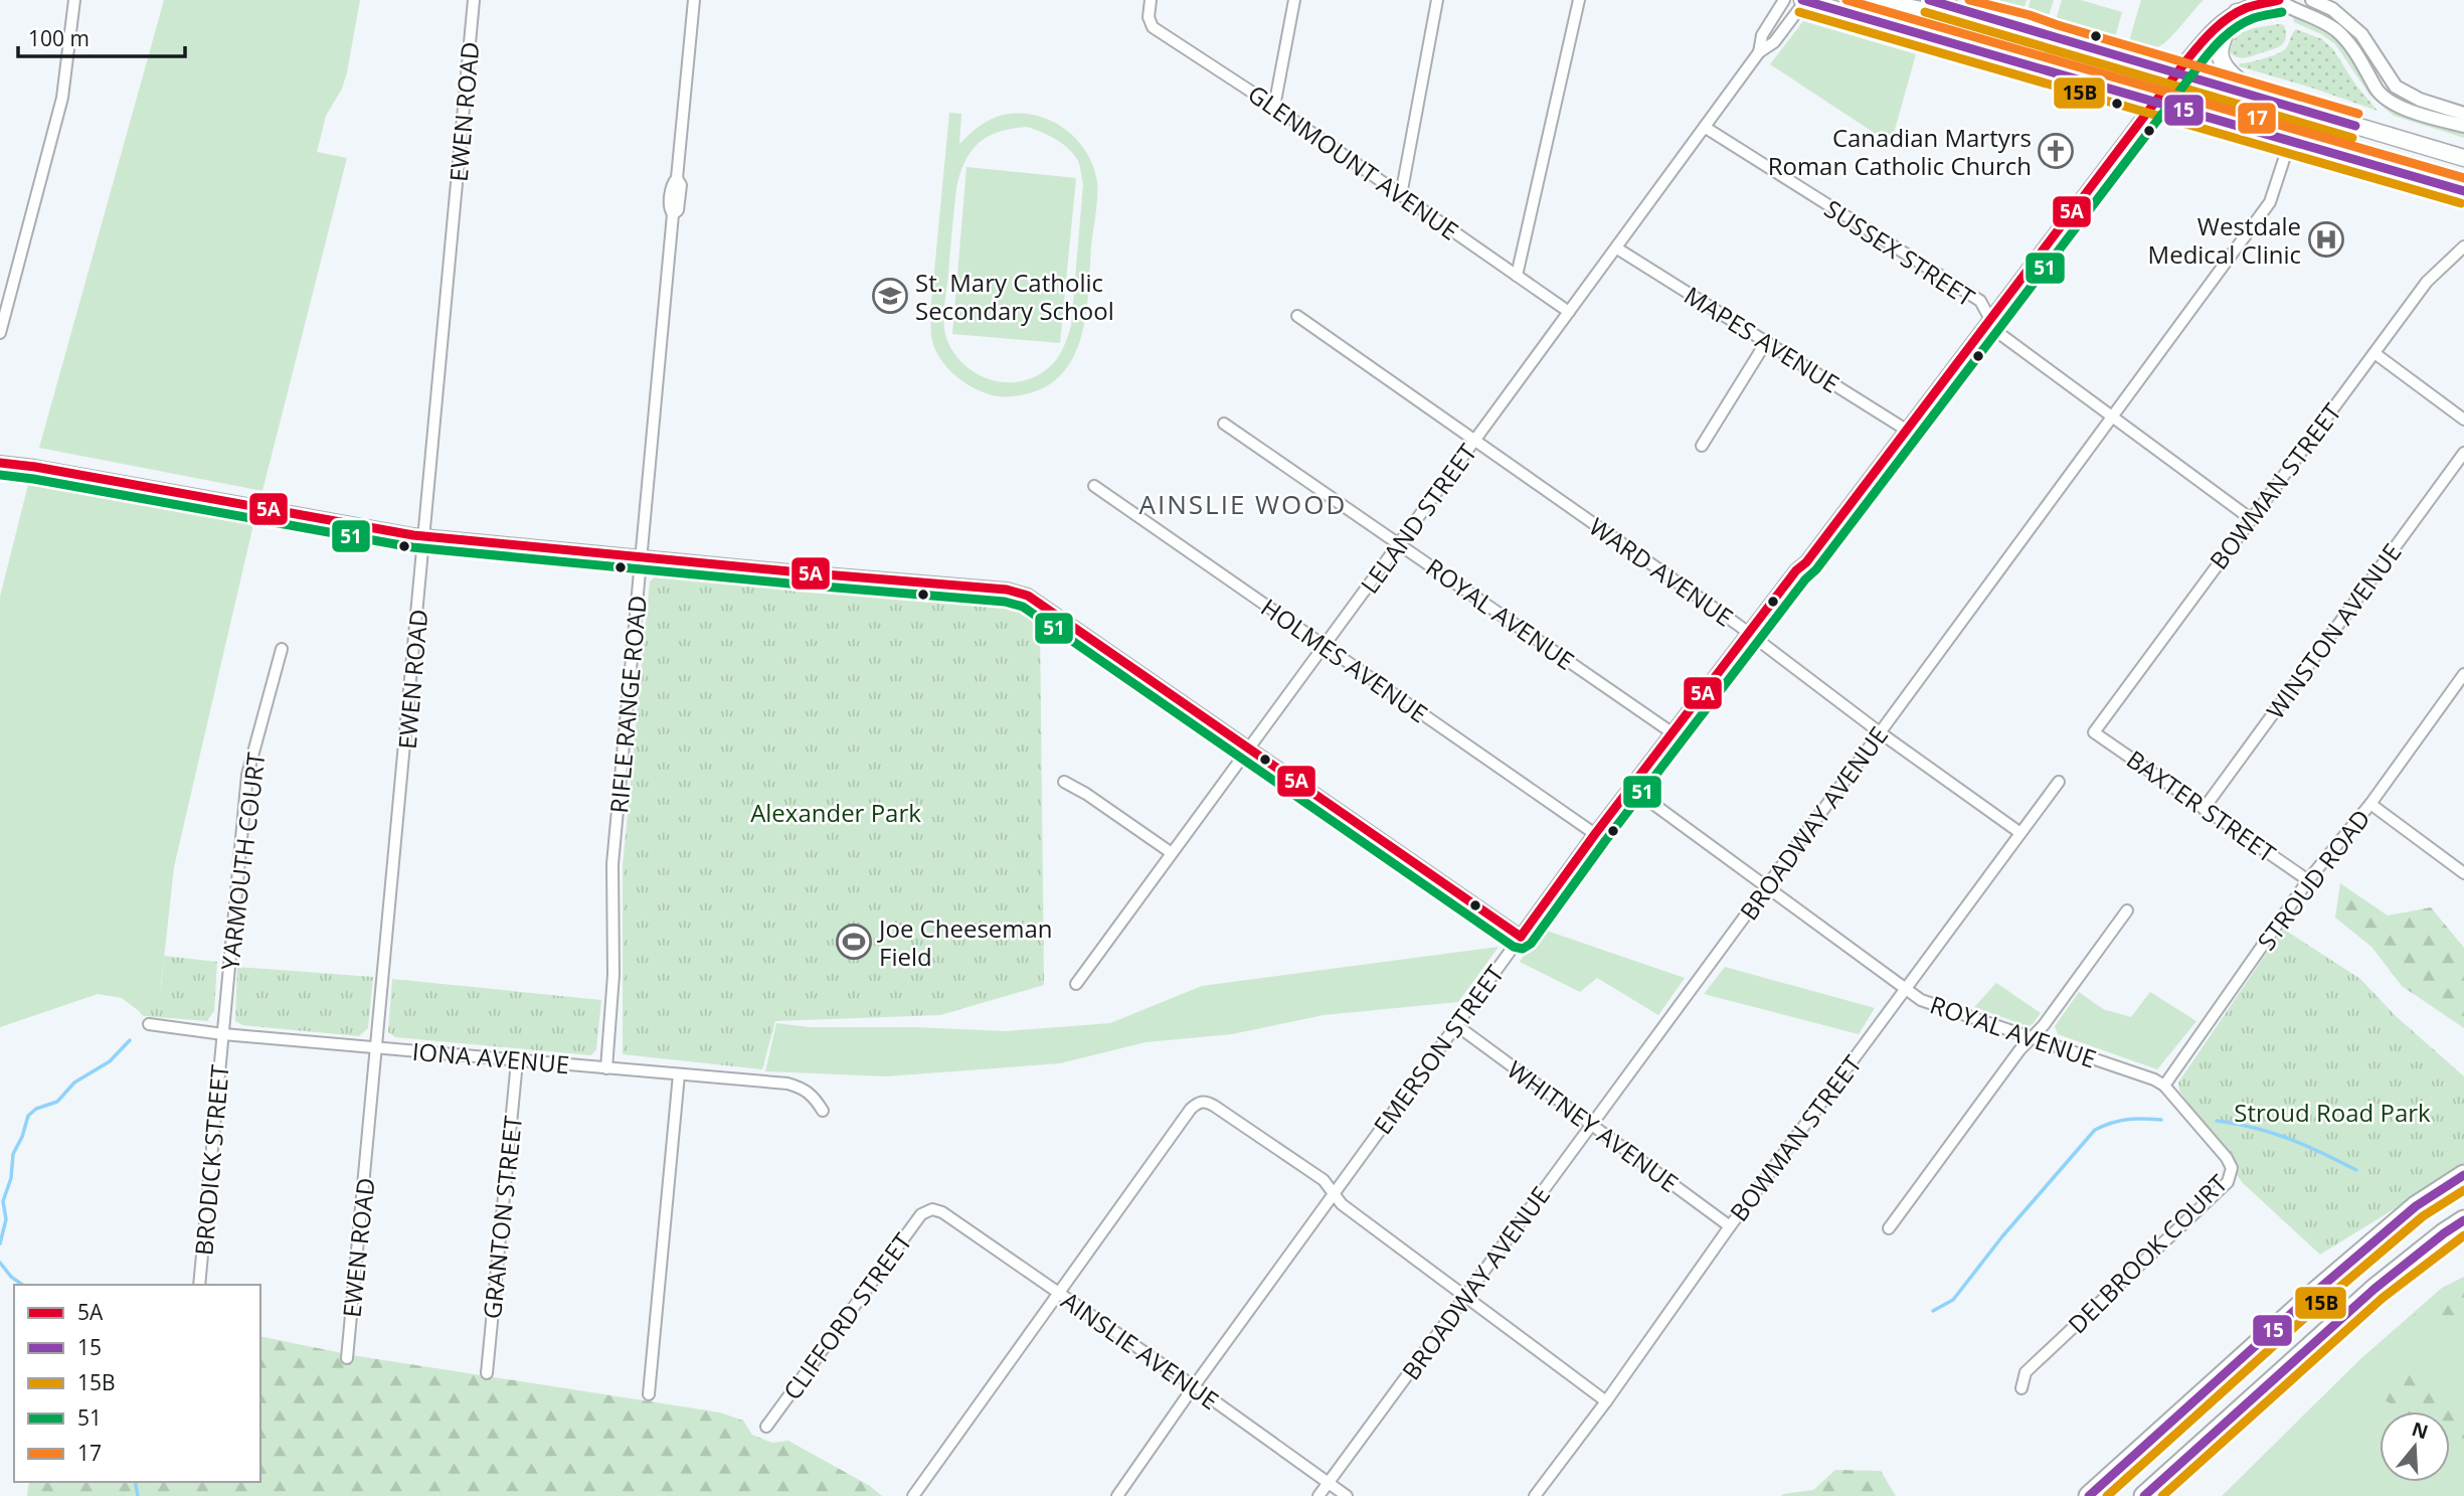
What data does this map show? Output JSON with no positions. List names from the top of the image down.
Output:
{
  "streets": {
    "street": [
      "EWEN ROAD",
      "GLENMOUNT AVENUE",
      "SUSSEX STREET",
      "MAPES AVENUE",
      "BOWMAN STREET",
      "LELAND STREET",
      "WARD AVENUE",
      "ROYAL AVENUE",
      "WINSTON AVENUE",
      "HOLMES AVENUE",
      "RIFLE RANGE ROAD",
      "BAXTER STREET",
      "BROADWAY AVENUE",
      "YARMOUTH COURT",
      "STROUD ROAD",
      "EMERSON STREET",
      "IONA AVENUE",
      "WHITNEY AVENUE",
      "BRODICK STREET",
      "GRANTON STREET",
      "DELBROOK COURT",
      "CLIFFORD STREET",
      "AINSLIE AVENUE"
    ]
  },
  "crossings": [
    ["EWEN ROAD", "IONA AVENUE"],
    ["GLENMOUNT AVENUE", "LELAND STREET"],
    ["SUSSEX STREET", "BOWMAN STREET"],
    ["SUSSEX STREET", "LELAND STREET"],
    ["SUSSEX STREET", "BROADWAY AVENUE"],
    ["SUSSEX STREET", "EMERSON STREET"],
    ["MAPES AVENUE", "LELAND STREET"],
    ["MAPES AVENUE", "EMERSON STREET"],
    ["BOWMAN STREET", "WARD AVENUE"],
    ["BOWMAN STREET", "ROYAL AVENUE"],
    ["BOWMAN STREET", "BAXTER STREET"],
    ["BOWMAN STREET", "WHITNEY AVENUE"],
    ["LELAND STREET", "WARD AVENUE"],
    ["LELAND STREET", "ROYAL AVENUE"],
    ["LELAND STREET", "HOLMES AVENUE"],
    ["WARD AVENUE", "BROADWAY AVENUE"],
    ["WARD AVENUE", "EMERSON STREET"],
    ["ROYAL AVENUE", "BROADWAY AVENUE"],
    ["ROYAL AVENUE", "STROUD ROAD"],
    ["ROYAL AVENUE", "EMERSON STREET"],
    ["ROYAL AVENUE", "DELBROOK COURT"],
    ["WINSTON AVENUE", "BAXTER STREET"],
    ["HOLMES AVENUE", "EMERSON STREET"],
    ["RIFLE RANGE ROAD", "IONA AVENUE"],
    ["BAXTER STREET", "STROUD ROAD"],
    ["BROADWAY AVENUE", "WHITNEY AVENUE"],
    ["BROADWAY AVENUE", "AINSLIE AVENUE"],
    ["YARMOUTH COURT", "IONA AVENUE"],
    ["YARMOUTH COURT", "BRODICK STREET"],
    ["STROUD ROAD", "DELBROOK COURT"],
    ["EMERSON STREET", "WHITNEY AVENUE"],
    ["EMERSON STREET", "AINSLIE AVENUE"],
    ["IONA AVENUE", "BRODICK STREET"],
    ["IONA AVENUE", "GRANTON STREET"],
    ["CLIFFORD STREET", "AINSLIE AVENUE"]
  ],
  "districts": ["AINSLIE WOOD"],
  "parks": ["Alexander Park", "Stroud Road Park"],
  "places": {
    "church": ["Canadian Martyrs Roman Catholic Church"],
    "hospital": ["Westdale Medical Clinic"],
    "school or university": ["St. Mary Catholic Secondary School"],
    "sports": ["Joe Cheeseman Field"]
  },
  "lines": [
    "transit line 5A",
    "transit line 15",
    "transit line 17",
    "transit line 15B",
    "transit line 51"
  ],
  "legend": [
    "5A",
    "15",
    "15B",
    "51",
    "17"
  ],
  "scale_bar": "100 m",
  "north": "top"
}
